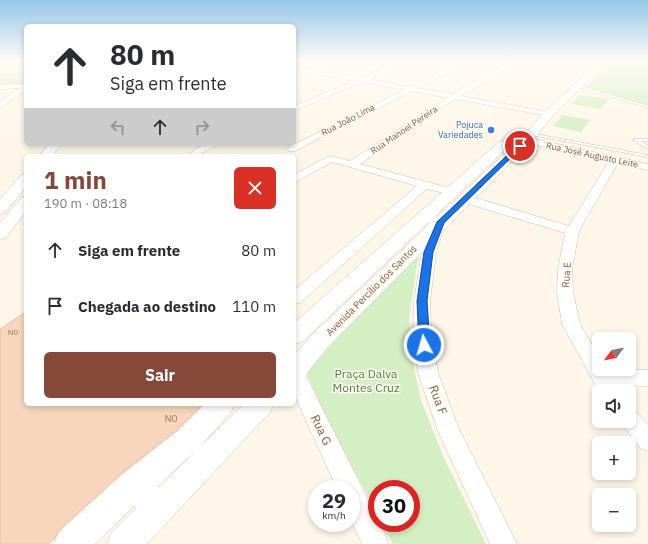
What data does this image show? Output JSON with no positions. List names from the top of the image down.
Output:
{
  "streets": {
    "street": [
      "Rua João Lima",
      "Rua Manoel Pereira",
      "Rua José Augusto Leite",
      "Rua E",
      "Avenida Percílio dos Santos",
      "Rua F",
      "Rua G"
    ]
  },
  "crossings": [
    ["Rua Manoel Pereira", "Rua E"],
    ["Rua Manoel Pereira", "Avenida Percílio dos Santos"],
    ["Rua José Augusto Leite", "Rua E"],
    ["Rua José Augusto Leite", "Avenida Percílio dos Santos"],
    ["Avenida Percílio dos Santos", "Rua F"]
  ],
  "parks": ["Praça Dalva Montes Cruz"],
  "places": ["Pojuca Variedades"],
  "house_numbers": ["N0", "N0"],
  "north": "bottom left",
  "page": {
    "turn": ["80 m", "Siga em frente"],
    "heading": ["1 min", "190 m · 08:18"],
    "list": [
      {
        "name": "Siga em frente",
        "value": "80 m"
      },
      {
        "name": "Chegada ao destino",
        "value": "110 m"
      }
    ],
    "map_buttons": ["+", "−"],
    "buttons": "Sair",
    "speed": "29 km/h",
    "limit": "30"
  }
}
